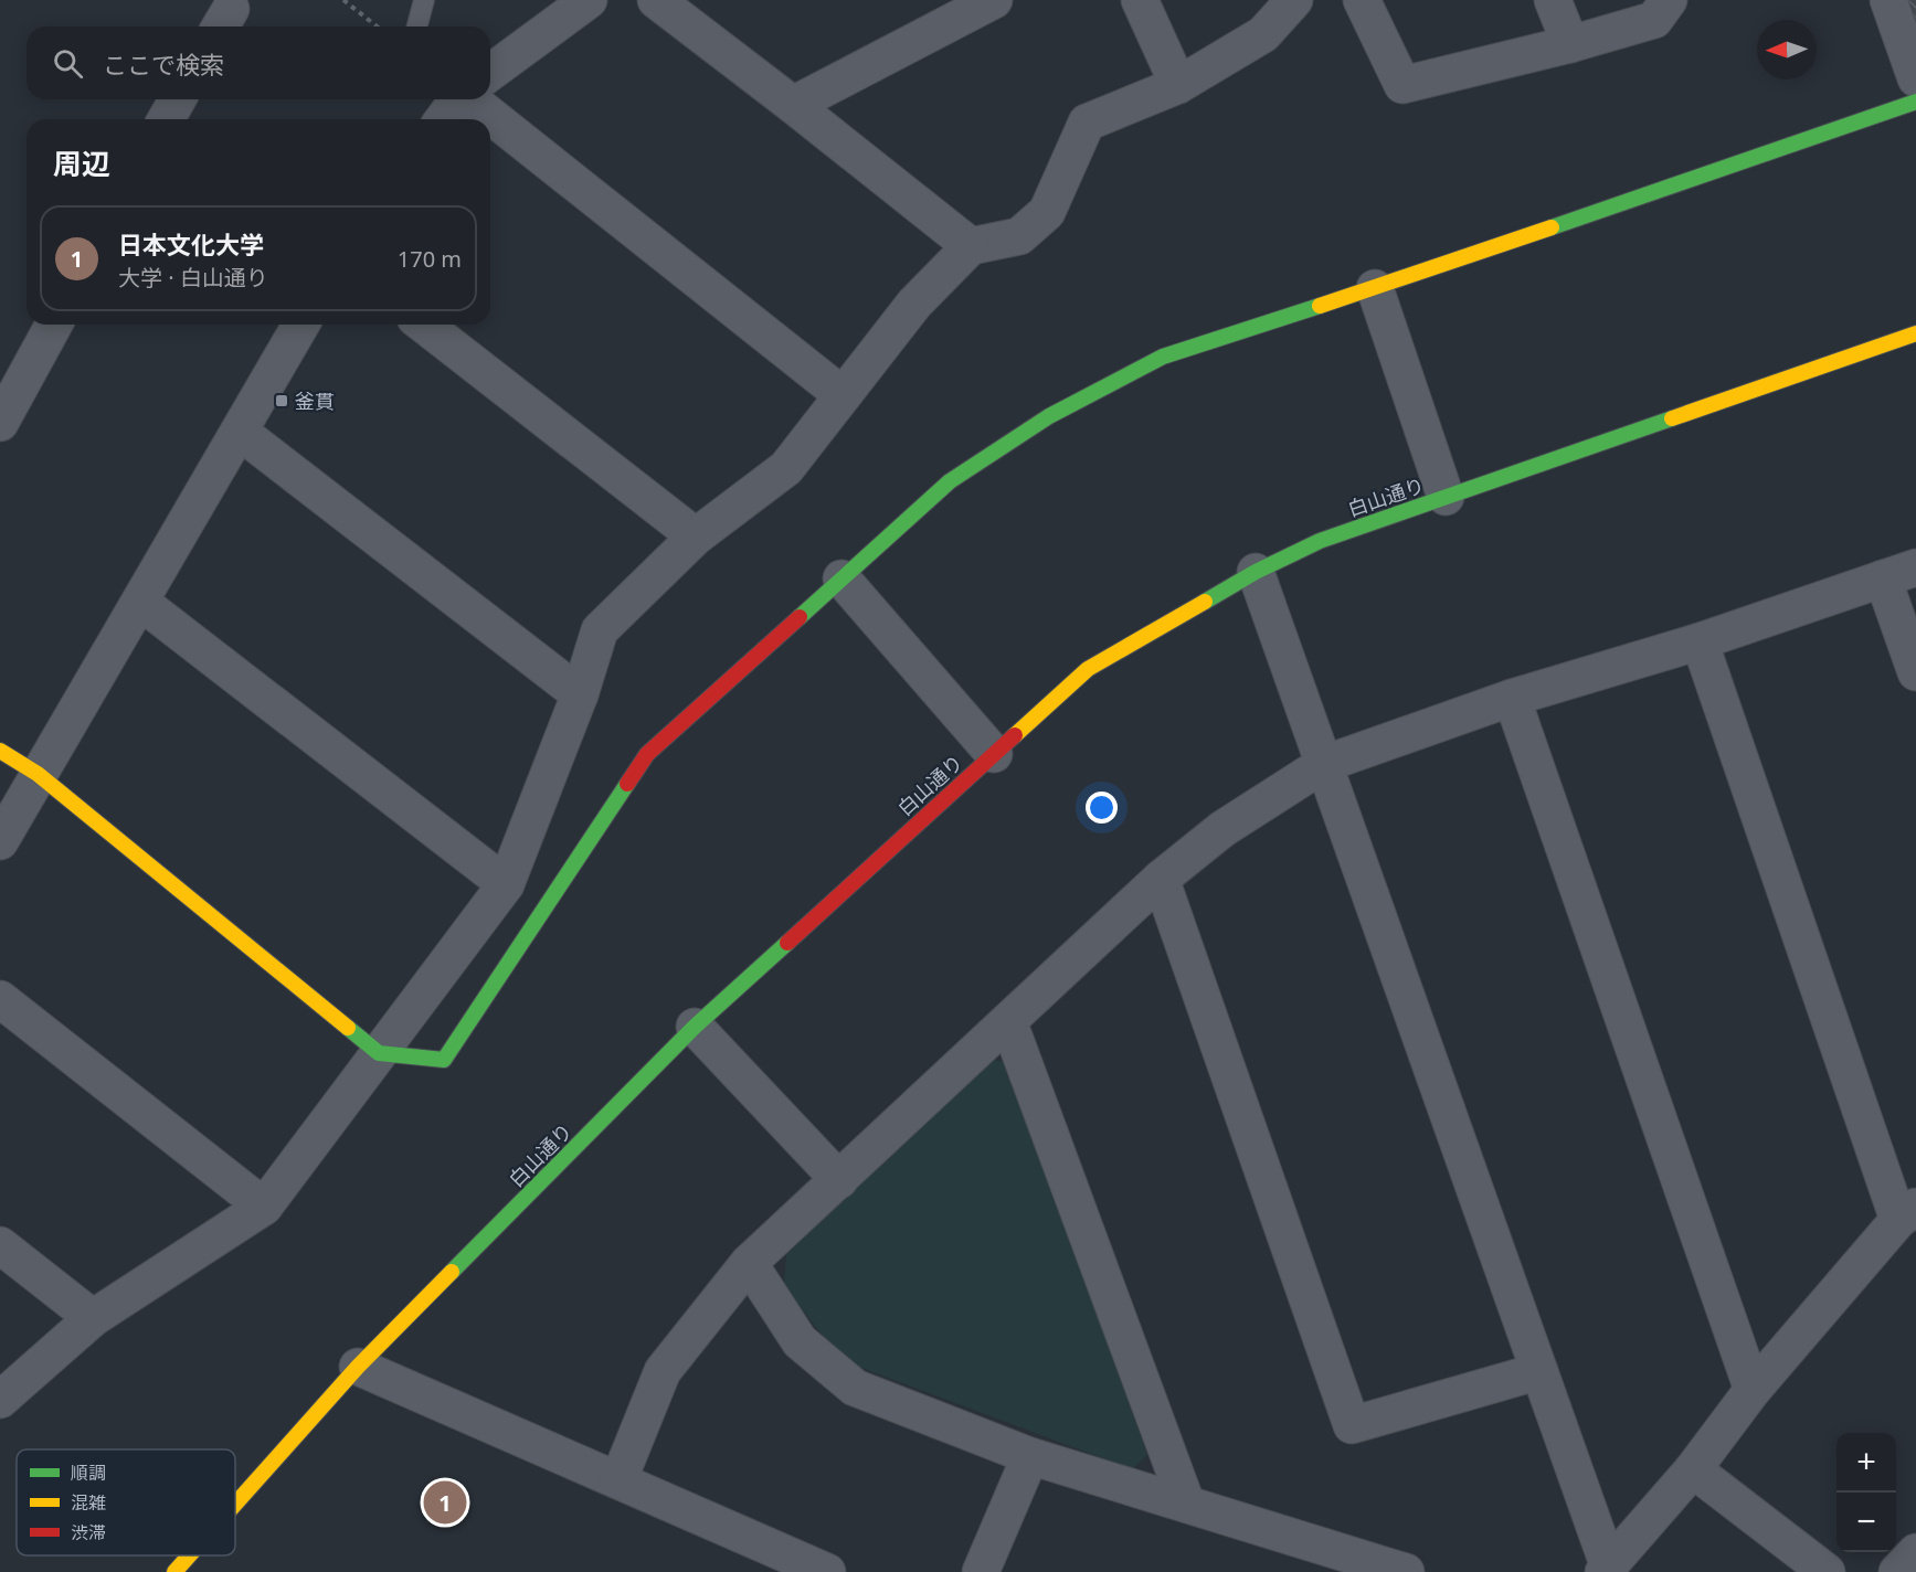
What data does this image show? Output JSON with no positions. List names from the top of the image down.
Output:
{
  "streets": {
    "street": ["白山通り"]
  },
  "places": {
    "transit": ["釜貫"]
  },
  "legend": ["順調", "混雑", "渋滞"],
  "north": "left",
  "page": {
    "search": "ここで検索",
    "heading": "周辺",
    "list": [
      {
        "mark": "1",
        "name": "日本文化大学",
        "note": "大学 · 白山通り",
        "value": "170 m"
      }
    ],
    "map_buttons": ["+", "−"],
    "pins": "1"
  }
}
